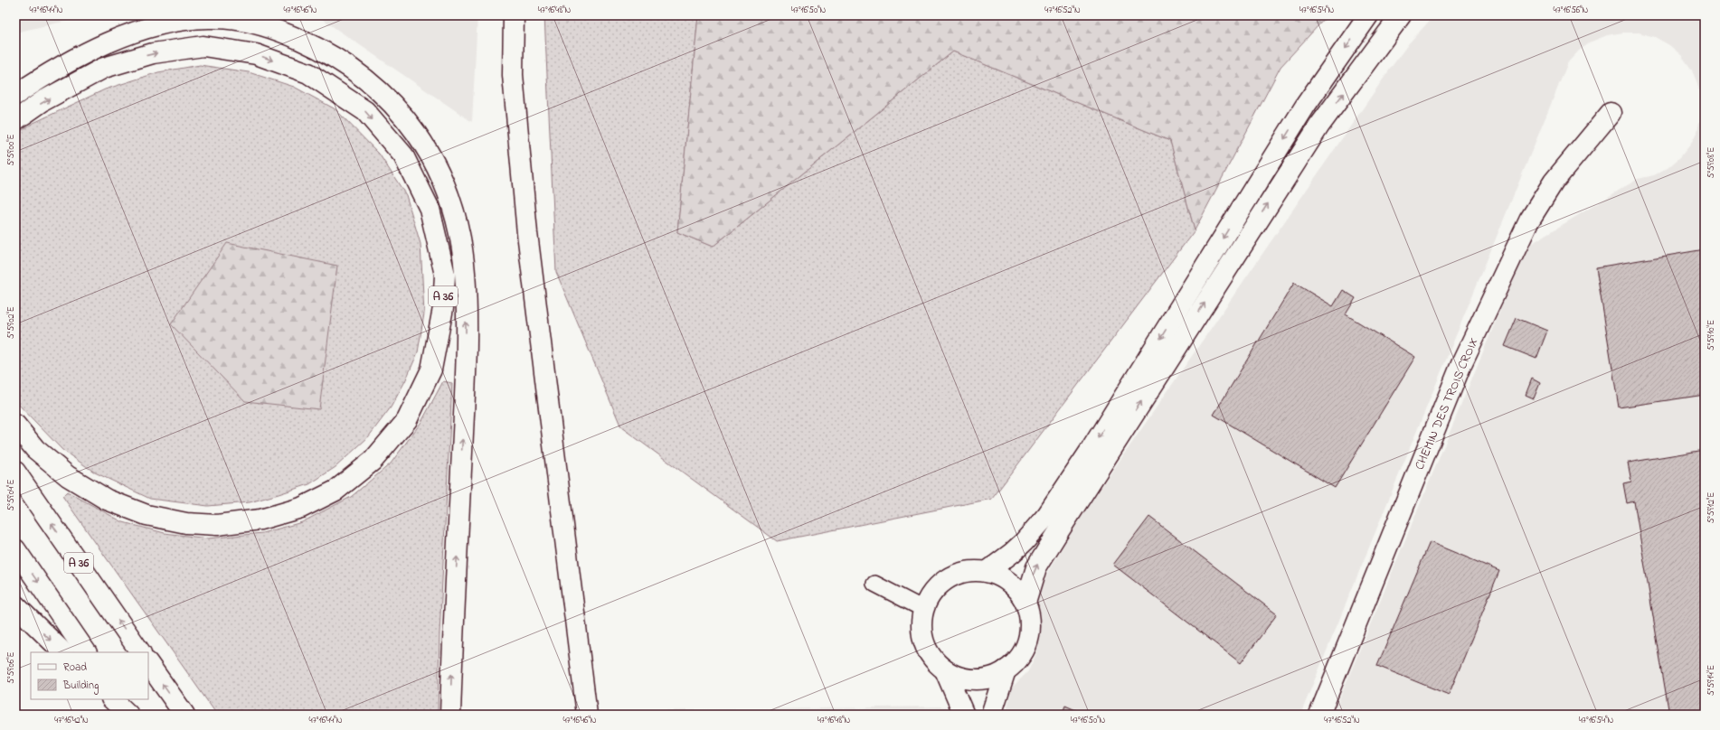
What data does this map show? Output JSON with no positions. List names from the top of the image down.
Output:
{
  "streets": {
    "main road": ["A 36", "CHEMIN DES TROIS CROIX"]
  },
  "legend": ["Road", "Building"],
  "coordinates": [
    "47°16'44\"N",
    "47°16'46\"N",
    "47°16'48\"N",
    "47°16'50\"N",
    "47°16'52\"N",
    "47°16'54\"N",
    "47°16'56\"N",
    "5°59'00\"E",
    "5°59'08\"E",
    "5°59'02\"E",
    "5°59'10\"E",
    "5°59'04\"E",
    "5°59'12\"E",
    "5°59'06\"E",
    "5°59'14\"E",
    "47°16'42\"N"
  ]
}
